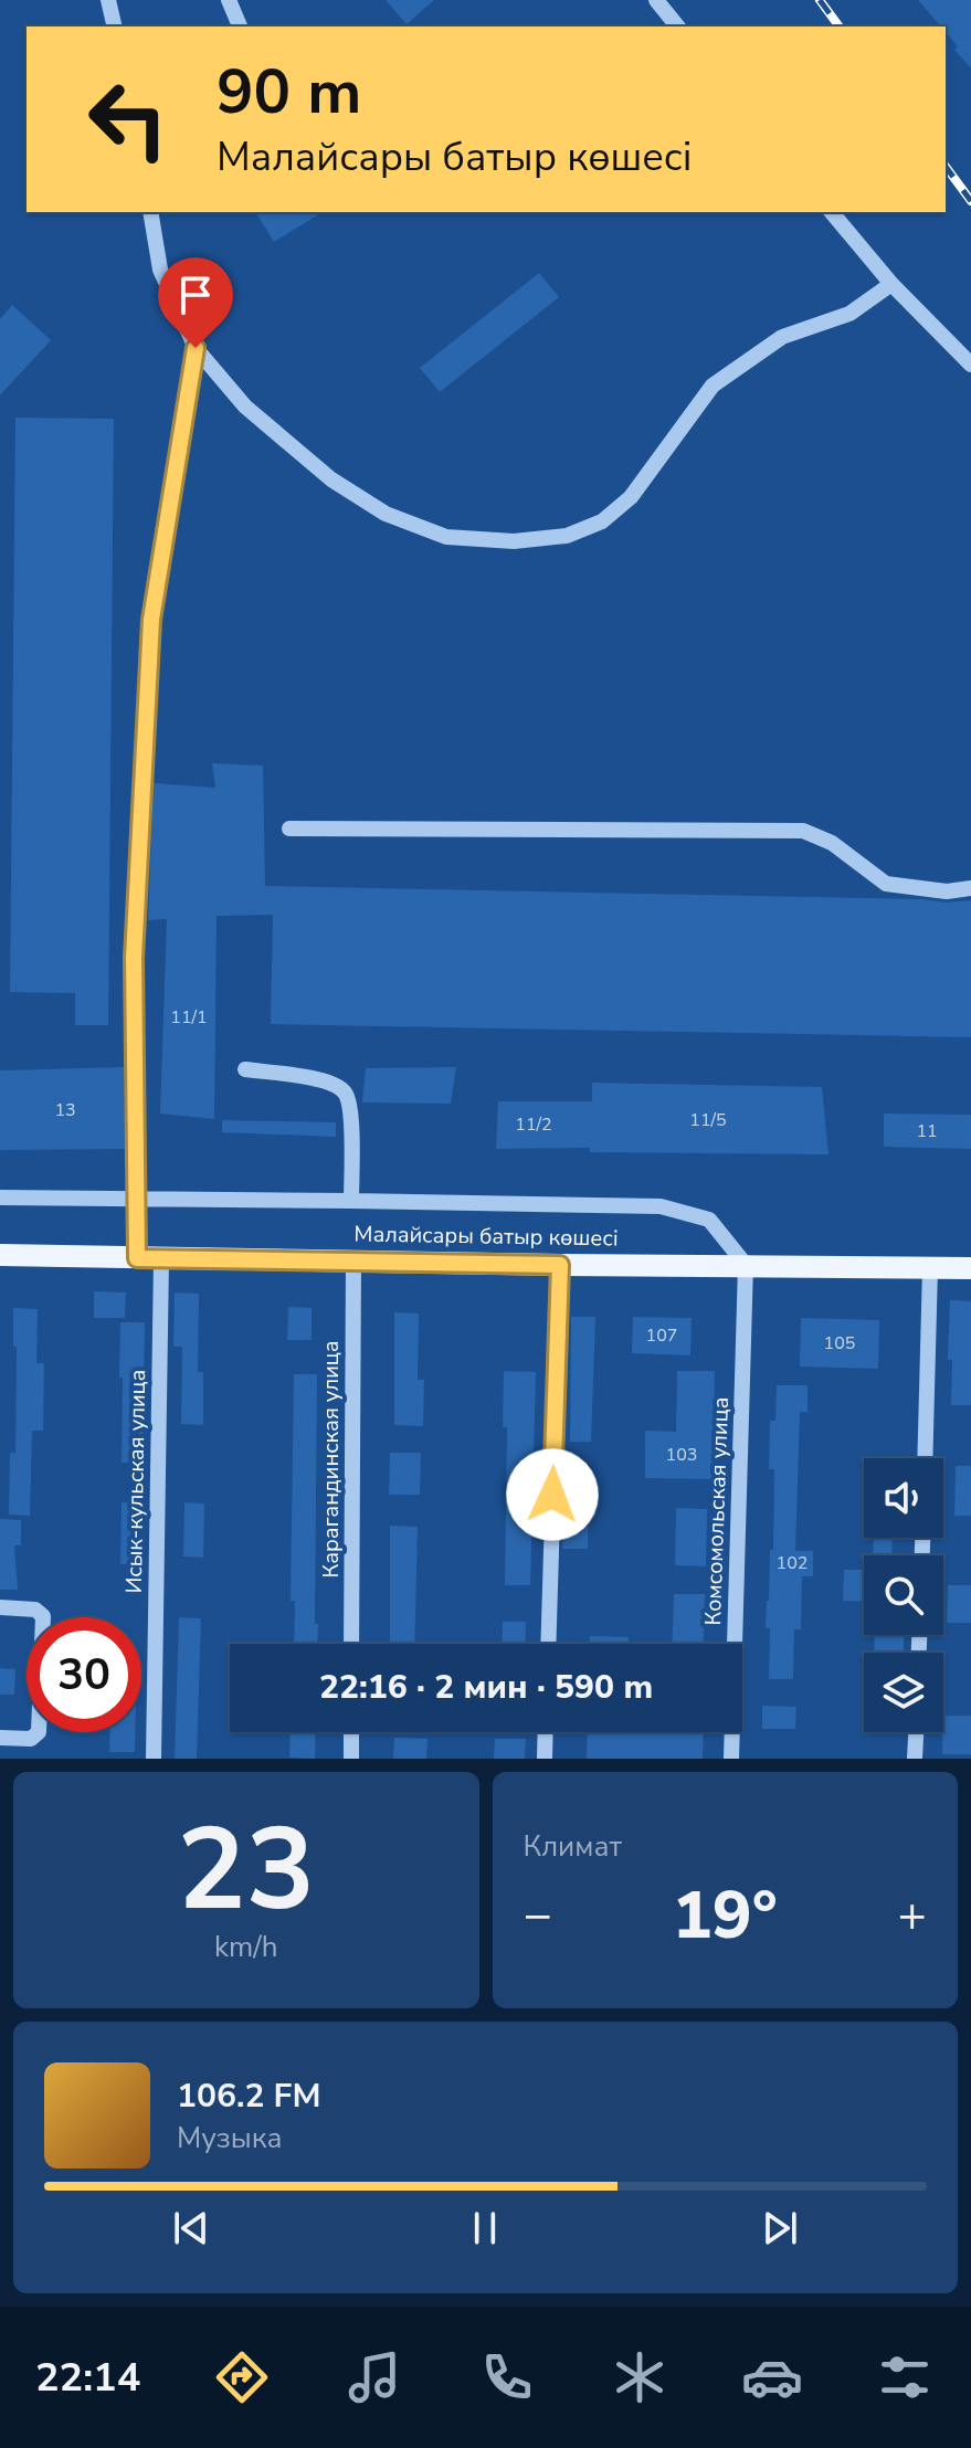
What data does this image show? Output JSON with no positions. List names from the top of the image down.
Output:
{
  "streets": {
    "main road": ["Малайсары батыр көшесі"],
    "street": ["Карагандинская улица", "Исык-кульская улица", "Комсомольская улица"]
  },
  "crossings": [
    ["Малайсары батыр көшесі", "Карагандинская улица"],
    ["Малайсары батыр көшесі", "Исык-кульская улица"],
    ["Малайсары батыр көшесі", "Комсомольская улица"]
  ],
  "house_numbers": [
    "11/1",
    "13",
    "11/5",
    "11/2",
    "11",
    "107",
    "105",
    "103",
    "102"
  ],
  "page": {
    "turn": ["90 m", "Малайсары батыр көшесі"],
    "limit": "30",
    "trip": "22:16 · 2 мин · 590 m",
    "tile": [
      ["23", "km/h"],
      "Климат"
    ],
    "heat": ["−", "19°", "+"],
    "song": ["106.2 FM", "Музыка"],
    "tabs": "22:14"
  }
}
